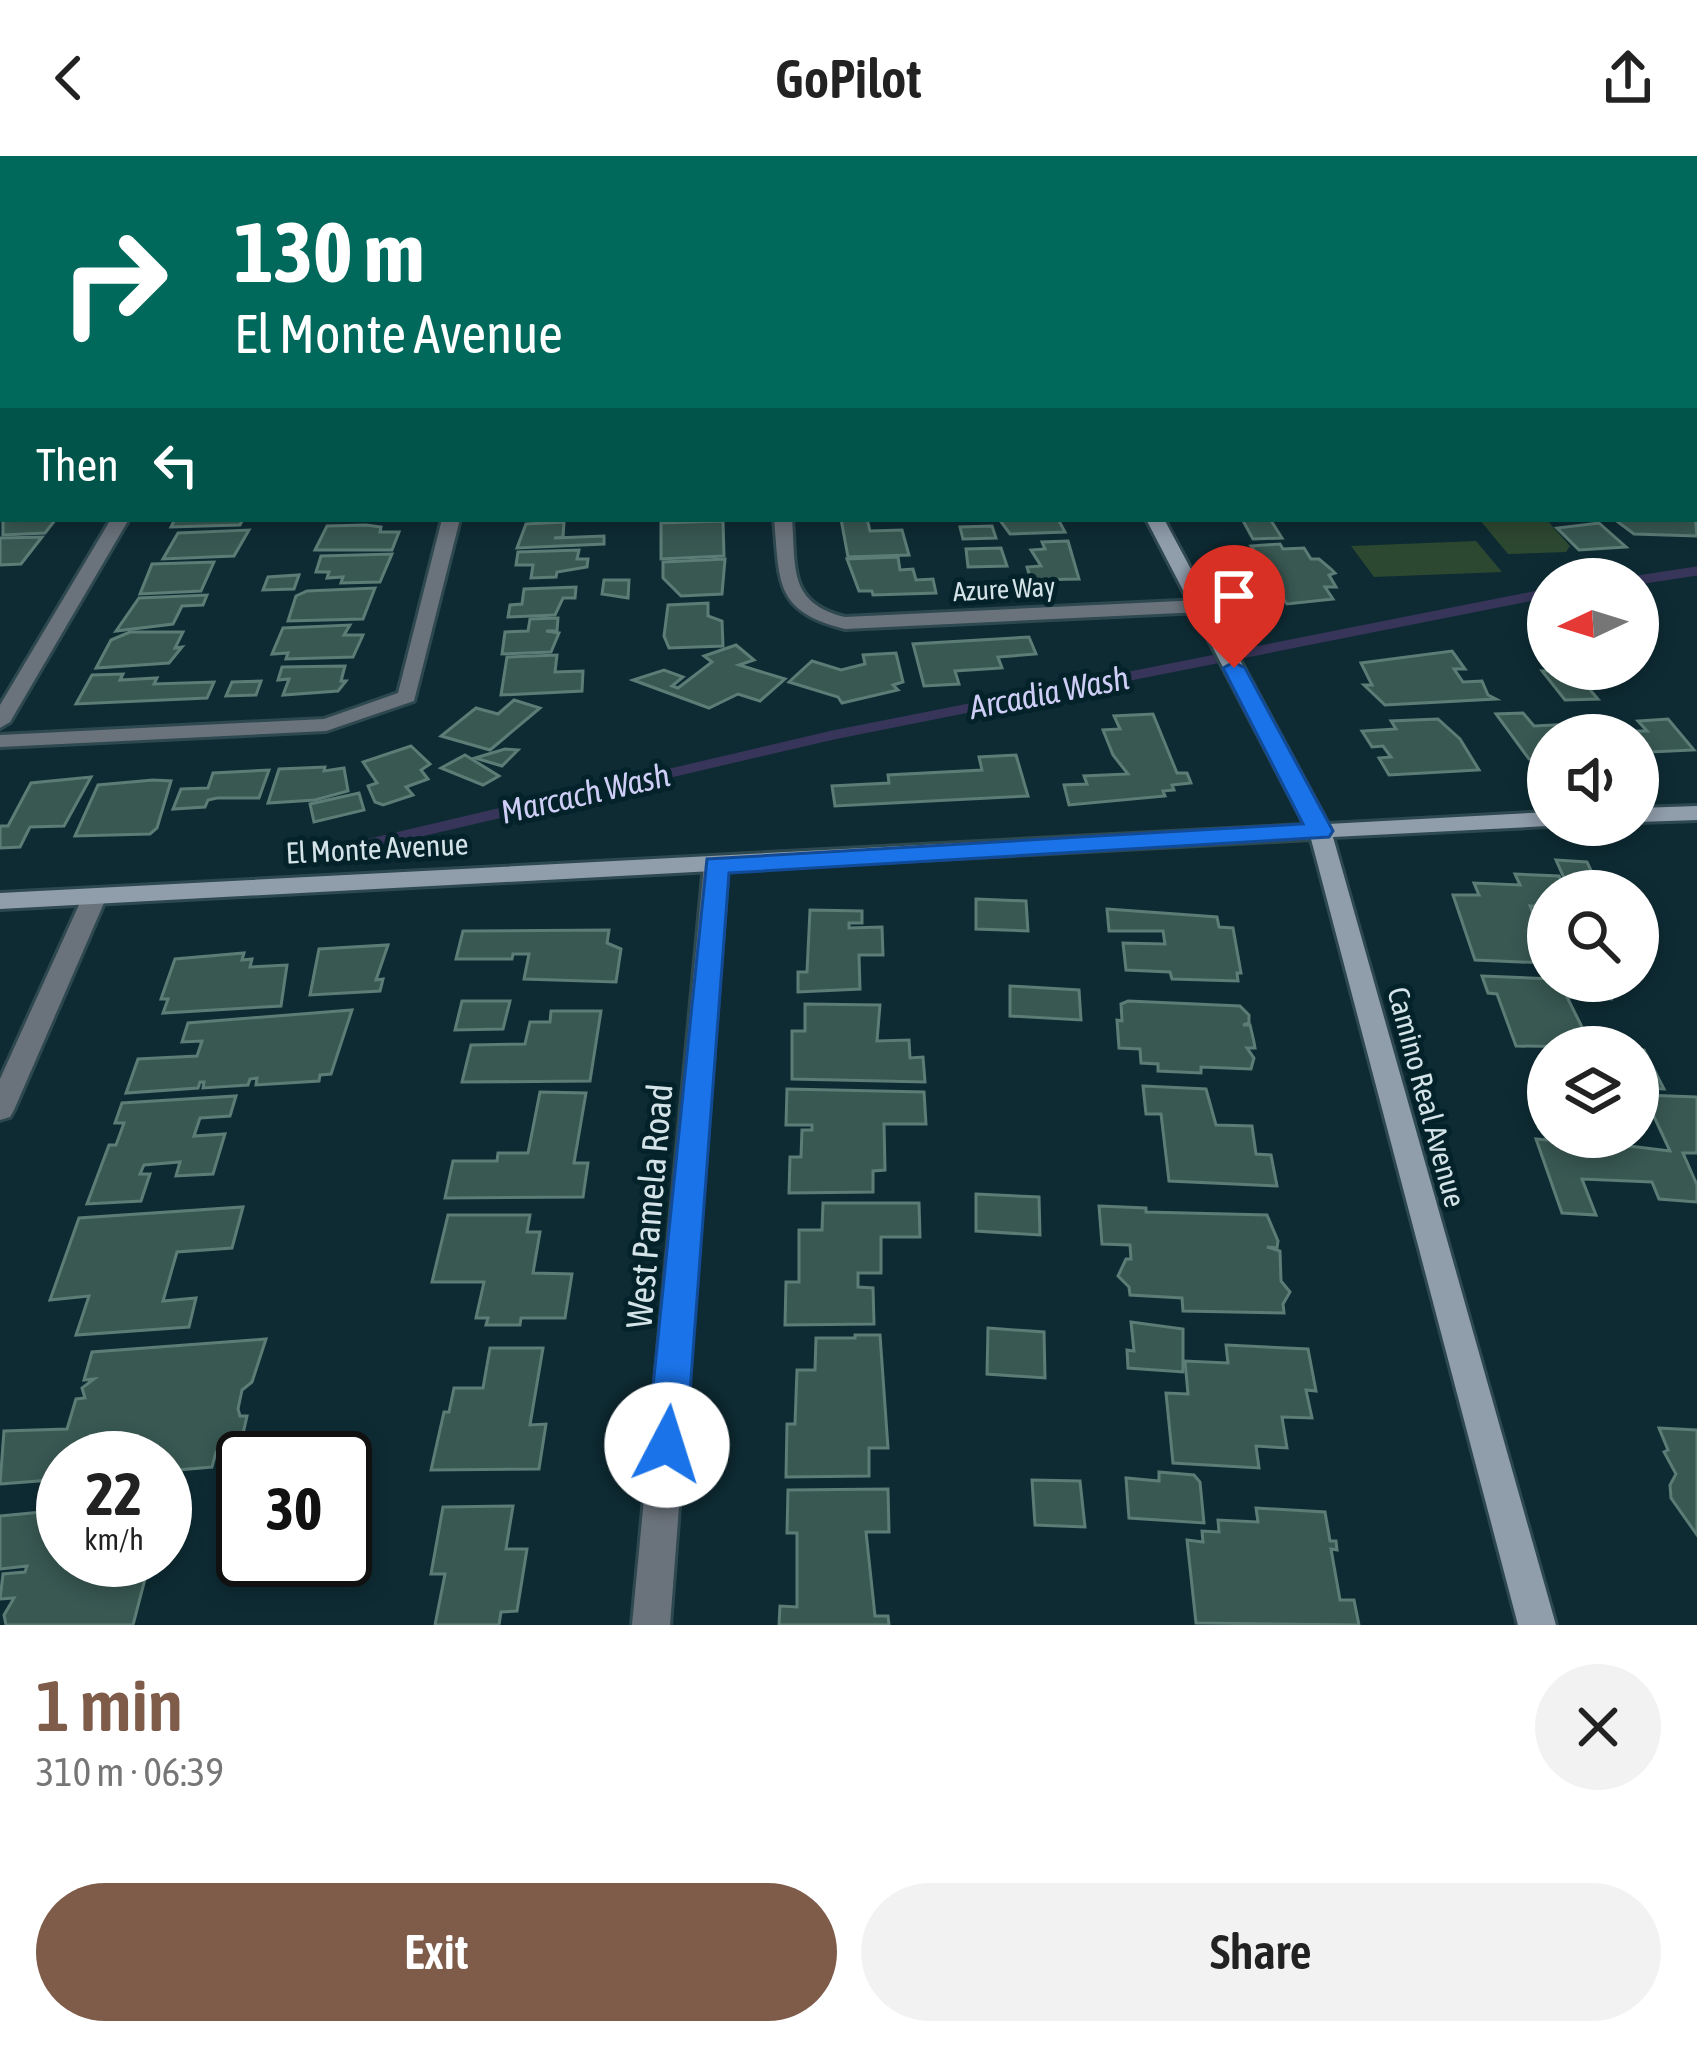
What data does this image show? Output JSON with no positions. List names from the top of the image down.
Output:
{
  "streets": {
    "street": [
      "Azure Way",
      "El Monte Avenue",
      "Camino Real Avenue",
      "West Pamela Road"
    ]
  },
  "crossings": [
    ["Azure Way", "Camino Real Avenue"],
    ["El Monte Avenue", "Camino Real Avenue"],
    ["El Monte Avenue", "West Pamela Road"]
  ],
  "water": ["Arcadia Wash", "Marcach Wash"],
  "north": "left",
  "page": {
    "header": "GoPilot",
    "turn": ["130 m", "El Monte Avenue"],
    "then": "Then",
    "speed": "22 km/h",
    "limit": "30",
    "heading": ["1 min", "310 m · 06:39"],
    "buttons": ["Exit", "Share"]
  }
}
